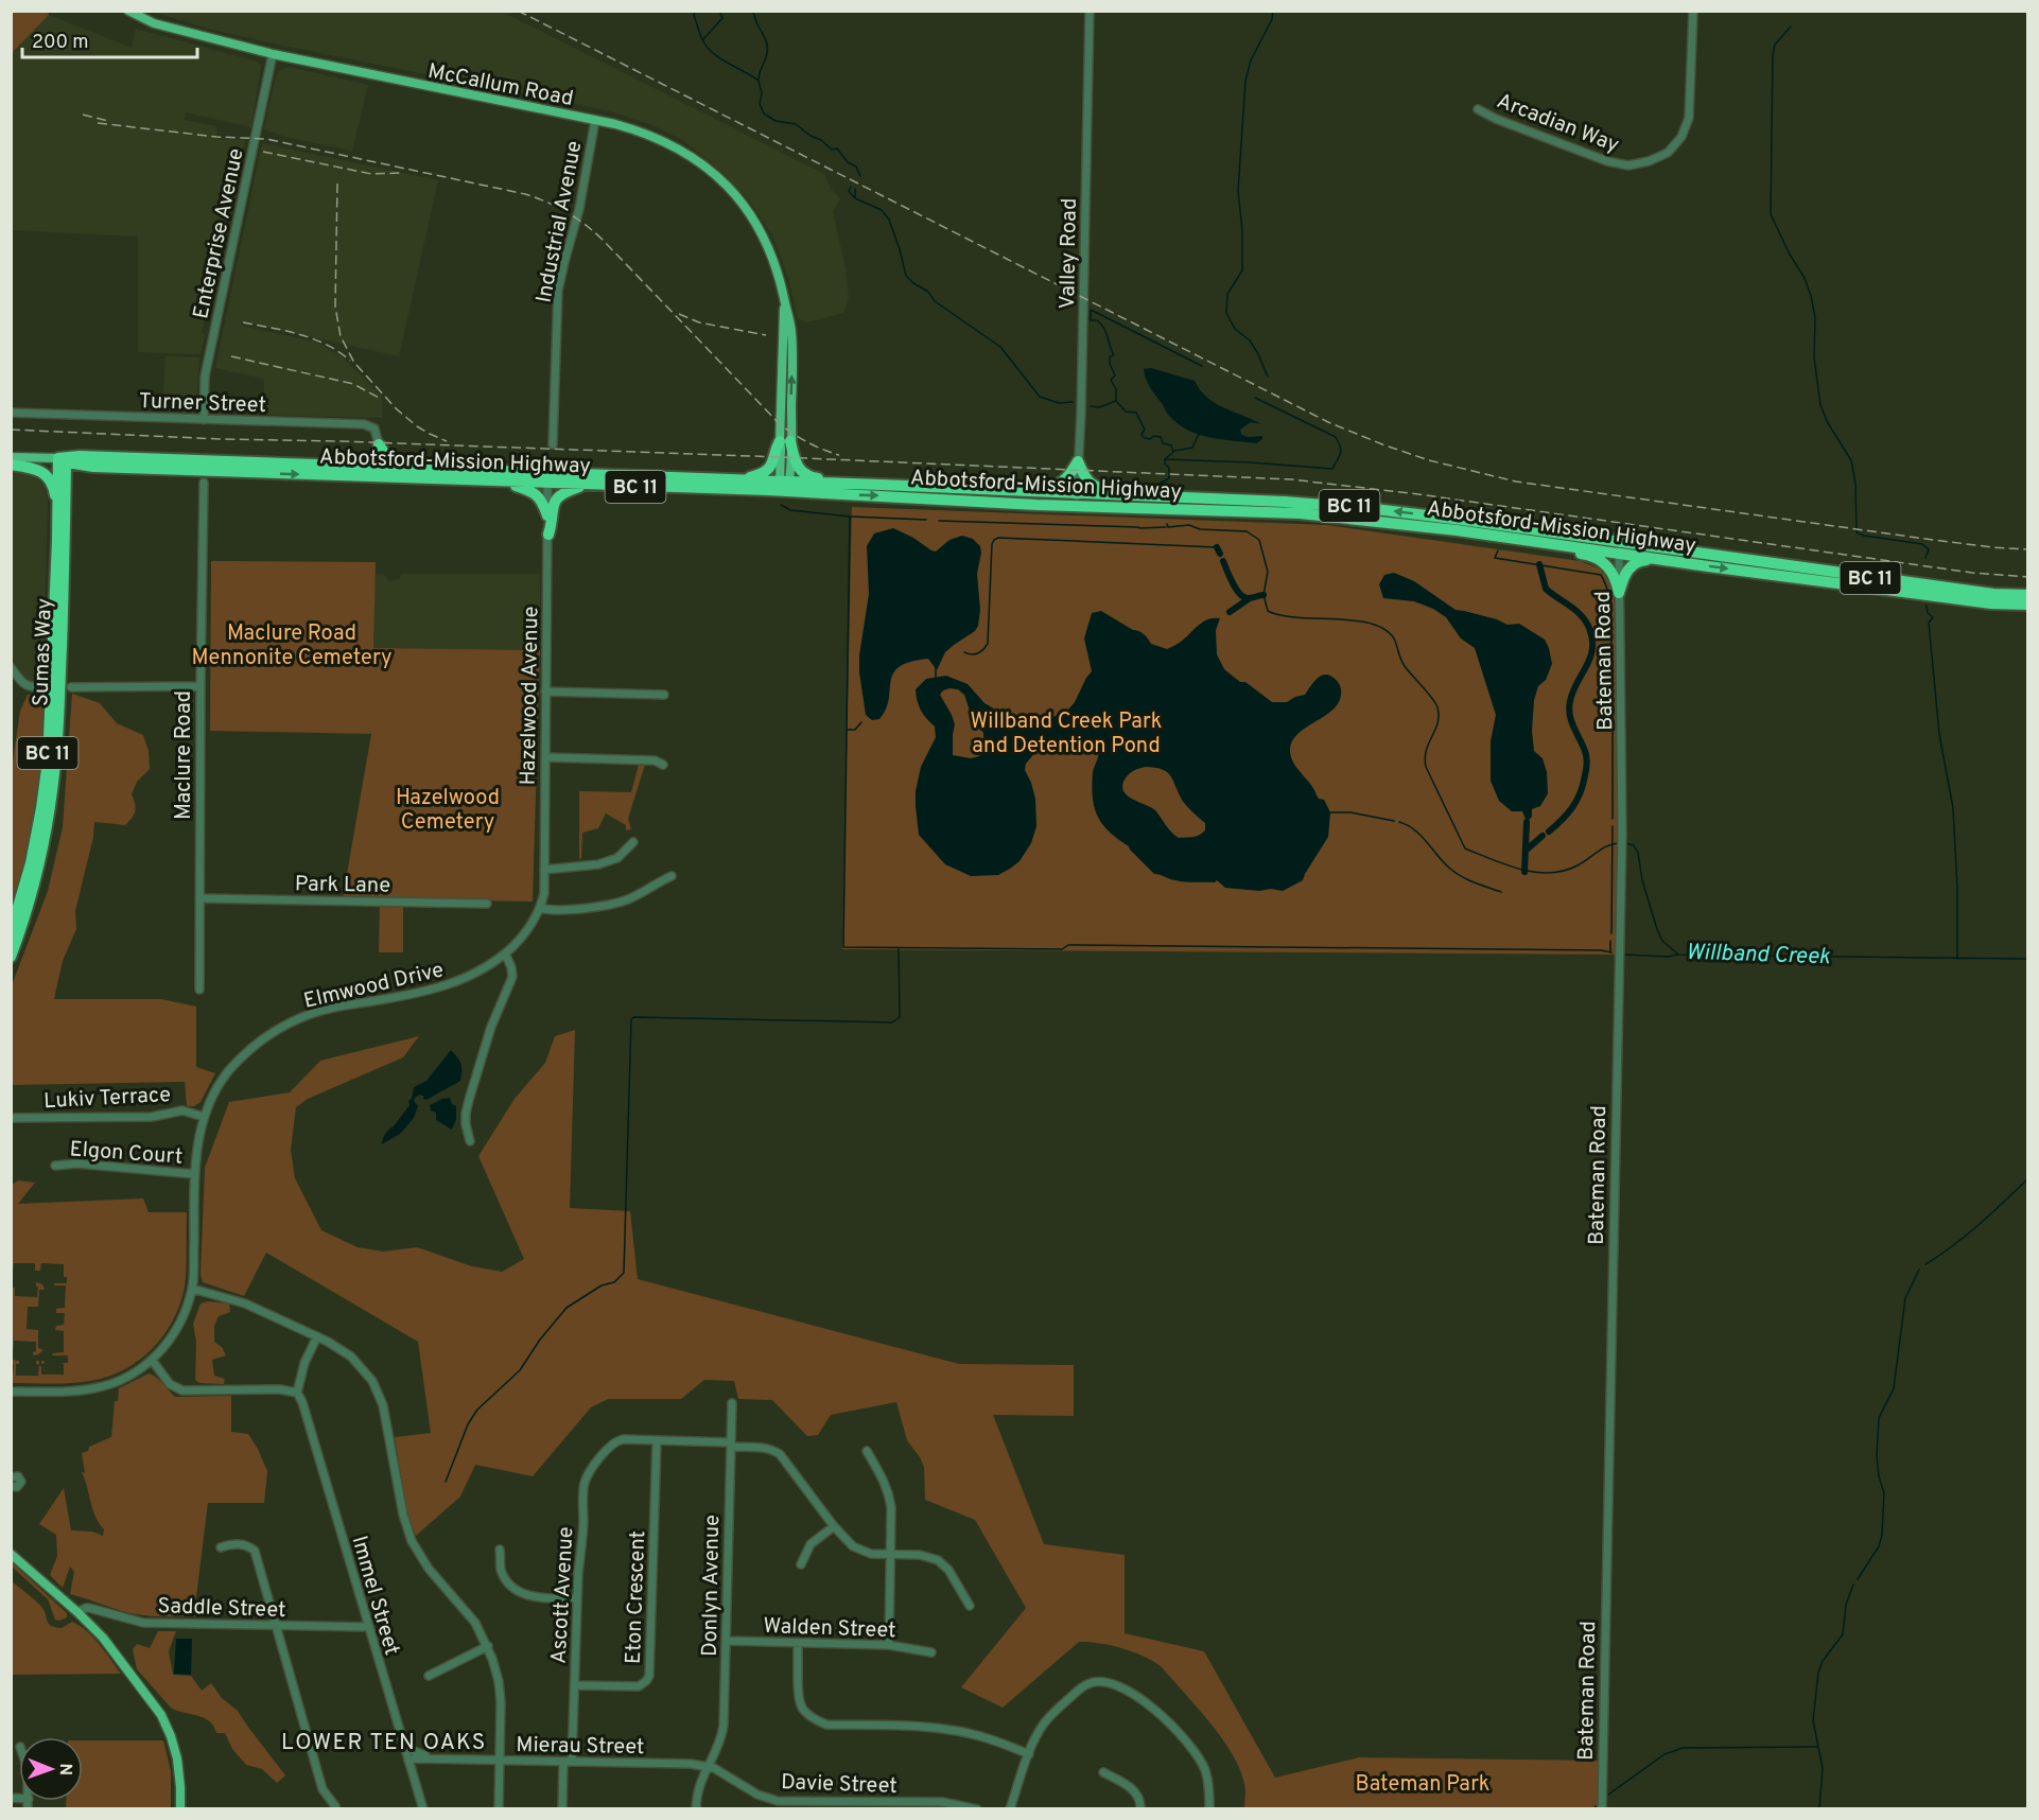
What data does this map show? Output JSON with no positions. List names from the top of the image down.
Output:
{
  "streets": {
    "highway": ["Abbotsford-Mission Highway", "BC 11", "Sumas Way"],
    "main road": ["McCallum Road"],
    "street": [
      "Arcadian Way",
      "Industrial Avenue",
      "Enterprise Avenue",
      "Valley Road",
      "Turner Street",
      "Bateman Road",
      "Hazelwood Avenue",
      "Maclure Road",
      "Park Lane",
      "Elmwood Drive",
      "Lukiv Terrace",
      "Elgon Court",
      "Donlyn Avenue",
      "Immel Street",
      "Ascott Avenue",
      "Eton Crescent",
      "Saddle Street",
      "Walden Street",
      "Mierau Street",
      "Davie Street"
    ]
  },
  "crossings": [
    ["McCallum Road", "Industrial Avenue"],
    ["McCallum Road", "Enterprise Avenue"],
    ["McCallum Road", "Abbotsford-Mission Highway"],
    ["Enterprise Avenue", "Turner Street"],
    ["Valley Road", "Abbotsford-Mission Highway"],
    ["Abbotsford-Mission Highway", "Sumas Way"],
    ["Abbotsford-Mission Highway", "Bateman Road"],
    ["Abbotsford-Mission Highway", "Hazelwood Avenue"],
    ["Hazelwood Avenue", "Elmwood Drive"],
    ["Maclure Road", "Park Lane"],
    ["Elmwood Drive", "Lukiv Terrace"],
    ["Donlyn Avenue", "Walden Street"],
    ["Donlyn Avenue", "Mierau Street"],
    ["Donlyn Avenue", "Davie Street"],
    ["Immel Street", "Saddle Street"],
    ["Immel Street", "Mierau Street"],
    ["Ascott Avenue", "Eton Crescent"],
    ["Ascott Avenue", "Mierau Street"],
    ["Mierau Street", "Davie Street"]
  ],
  "districts": ["LOWER TEN OAKS"],
  "water": ["Willband Creek"],
  "parks": [
    "Maclure Road Mennonite Cemetery",
    "Willband Creek Park and Detention Pond",
    "Hazelwood Cemetery",
    "Bateman Park"
  ],
  "scale_bar": "200 m",
  "north": "right"
}
